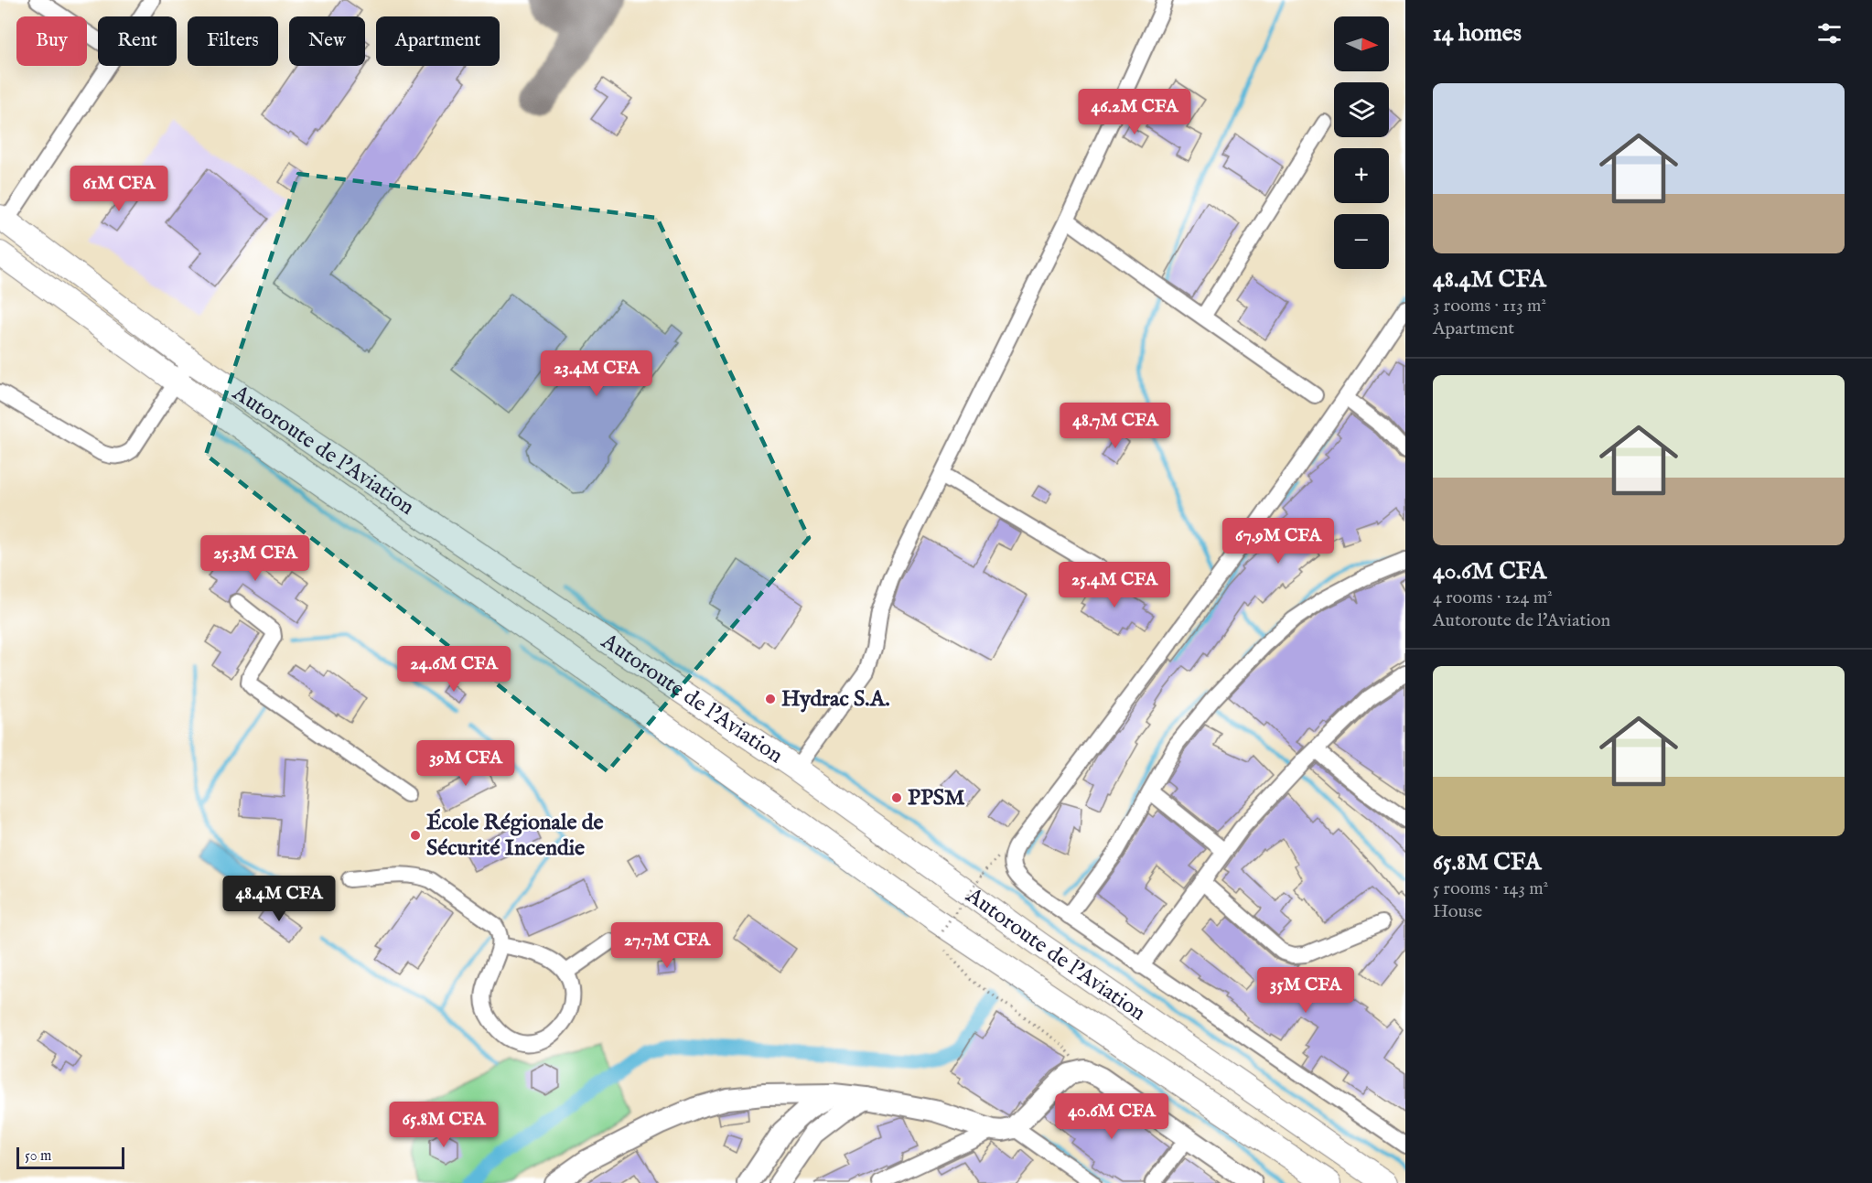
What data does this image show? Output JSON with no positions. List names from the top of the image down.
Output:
{
  "streets": {
    "highway": ["Autoroute de l'Aviation"]
  },
  "places": ["Hydrac S.A.", "PPSM", "École Régionale de Sécurité Incendie"],
  "scale_bar": "50 m",
  "north": "right",
  "page": {
    "heading": "14 homes",
    "map_buttons": ["+", "−"],
    "chip": [
      "Buy",
      "Rent",
      "Filters",
      "New",
      "Apartment"
    ],
    "list": [
      {
        "name": "48.4M CFA",
        "note": "3 rooms · 113 m² · Apartment"
      },
      {
        "name": "40.6M CFA",
        "note": "4 rooms · 124 m² · Autoroute de l'Aviation"
      },
      {
        "name": "65.8M CFA",
        "note": "5 rooms · 143 m² · House"
      }
    ],
    "price": [
      "46.2M CFA",
      "61M CFA",
      "23.4M CFA",
      "48.7M CFA",
      "67.9M CFA",
      "25.3M CFA",
      "25.4M CFA",
      "24.6M CFA",
      "39M CFA",
      "48.4M CFA",
      "27.7M CFA",
      "35M CFA",
      "40.6M CFA",
      "65.8M CFA"
    ],
    "scale": "50 m"
  }
}
